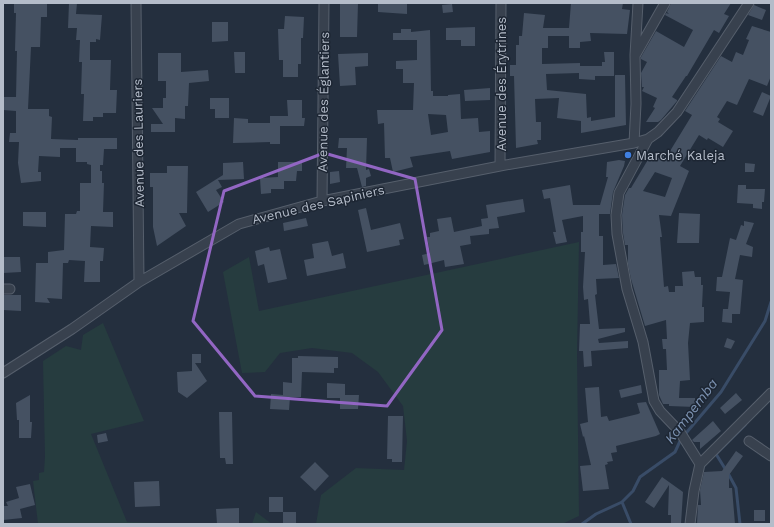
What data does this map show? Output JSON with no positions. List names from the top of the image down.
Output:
{
  "streets": {
    "street": [
      "Avenue des Érytrines",
      "Avenue des Églantiers",
      "Avenue des Lauriers",
      "Avenue des Sapiniers"
    ]
  },
  "crossings": [
    ["Avenue des Érytrines", "Avenue des Sapiniers"],
    ["Avenue des Églantiers", "Avenue des Sapiniers"],
    ["Avenue des Lauriers", "Avenue des Sapiniers"]
  ],
  "water": ["Kampemba"],
  "places": ["Marché Kaleja"]
}
